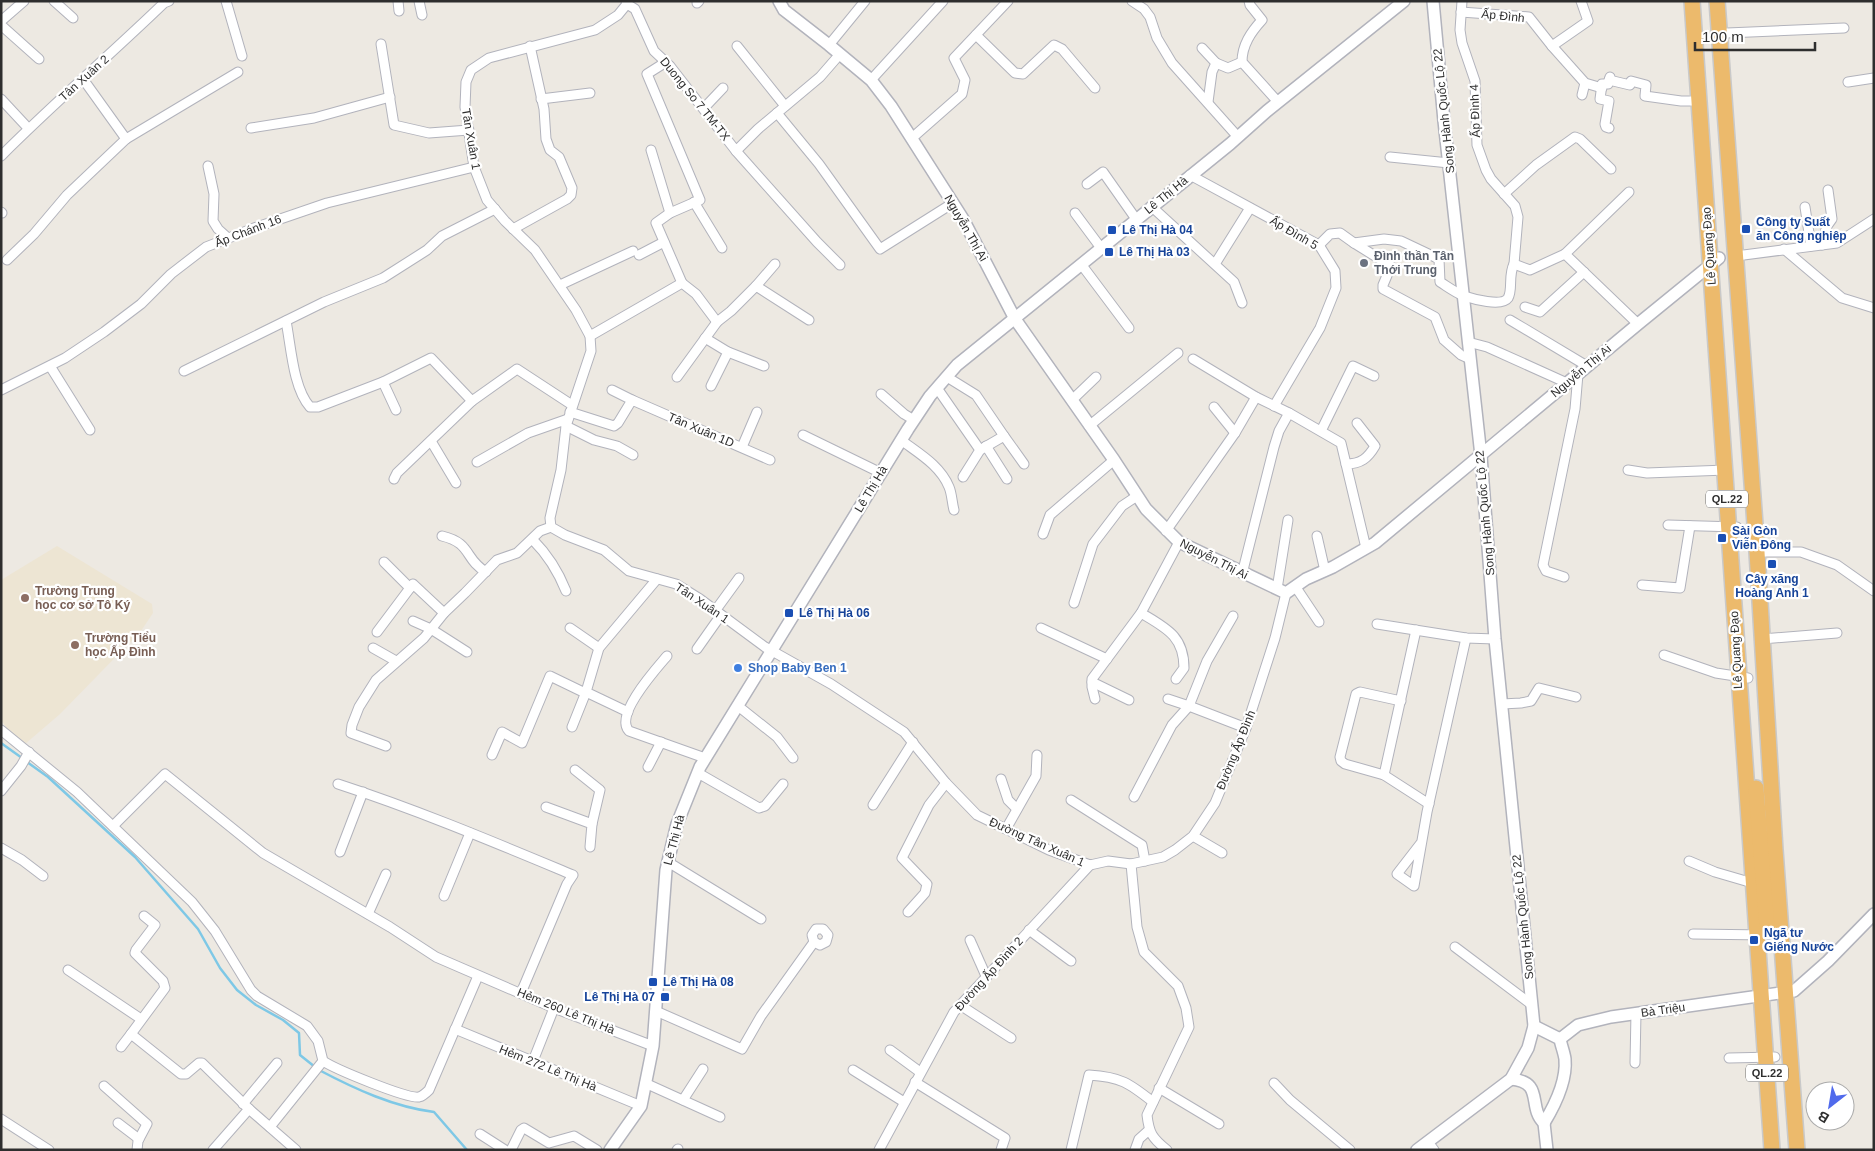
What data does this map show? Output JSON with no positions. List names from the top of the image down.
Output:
{
  "streets": {
    "highway": ["Lê Quang Đạo", "QL.22"],
    "street": [
      "Ấp Đình",
      "Tân Xuân 2",
      "Duong So 7 TM-TX",
      "Song Hành Quốc Lộ 22",
      "Ấp Đình 4",
      "Tân Xuân 1",
      "Lê Thị Hà",
      "Nguyễn Thị Ai",
      "Ấp Chánh 16",
      "Ấp Đình 5",
      "Tân Xuân 1D",
      "Đường Ấp Đình",
      "Đường Tân Xuân 1",
      "Đường Ấp Đình 2",
      "Bà Triệu",
      "Hẻm 260 Lê Thị Hà",
      "Hẻm 272 Lê Thị Hà"
    ]
  },
  "crossings": [
    ["Ấp Đình", "Ấp Đình 4"],
    ["Duong So 7 TM-TX", "Tân Xuân 1"],
    ["Duong So 7 TM-TX", "Nguyễn Thị Ai"],
    ["Song Hành Quốc Lộ 22", "Ấp Đình 4"],
    ["Song Hành Quốc Lộ 22", "Nguyễn Thị Ai"],
    ["Tân Xuân 1", "Lê Thị Hà"],
    ["Tân Xuân 1", "Ấp Chánh 16"],
    ["Tân Xuân 1", "Đường Tân Xuân 1"],
    ["Lê Thị Hà", "Nguyễn Thị Ai"],
    ["Lê Thị Hà", "Ấp Đình 5"],
    ["Lê Thị Hà", "Đường Tân Xuân 1"],
    ["Lê Thị Hà", "Hẻm 260 Lê Thị Hà"],
    ["Lê Thị Hà", "Hẻm 272 Lê Thị Hà"],
    ["Nguyễn Thị Ai", "Lê Quang Đạo"],
    ["Nguyễn Thị Ai", "Đường Ấp Đình"],
    ["Lê Quang Đạo", "Bà Triệu"],
    ["Đường Ấp Đình", "Đường Tân Xuân 1"],
    ["Đường Tân Xuân 1", "Đường Ấp Đình 2"]
  ],
  "places": {
    "transit": [
      "Công ty Suất ăn Công nghiệp",
      "Lê Thị Hà 04",
      "Lê Thị Hà 03",
      "Sài Gòn Viễn Đông",
      "Cây xăng Hoàng Anh 1",
      "Lê Thị Hà 06",
      "Ngã tư Giếng Nước",
      "Lê Thị Hà 08",
      "Lê Thị Hà 07"
    ],
    "other": [
      "Đình thần Tân Thới Trung",
      "Trường Trung học cơ sở Tô Ký",
      "Trường Tiểu học Ấp Đình",
      "Shop Baby Ben 1"
    ]
  },
  "scale_bar": "100 m",
  "north": "bottom left"
}
